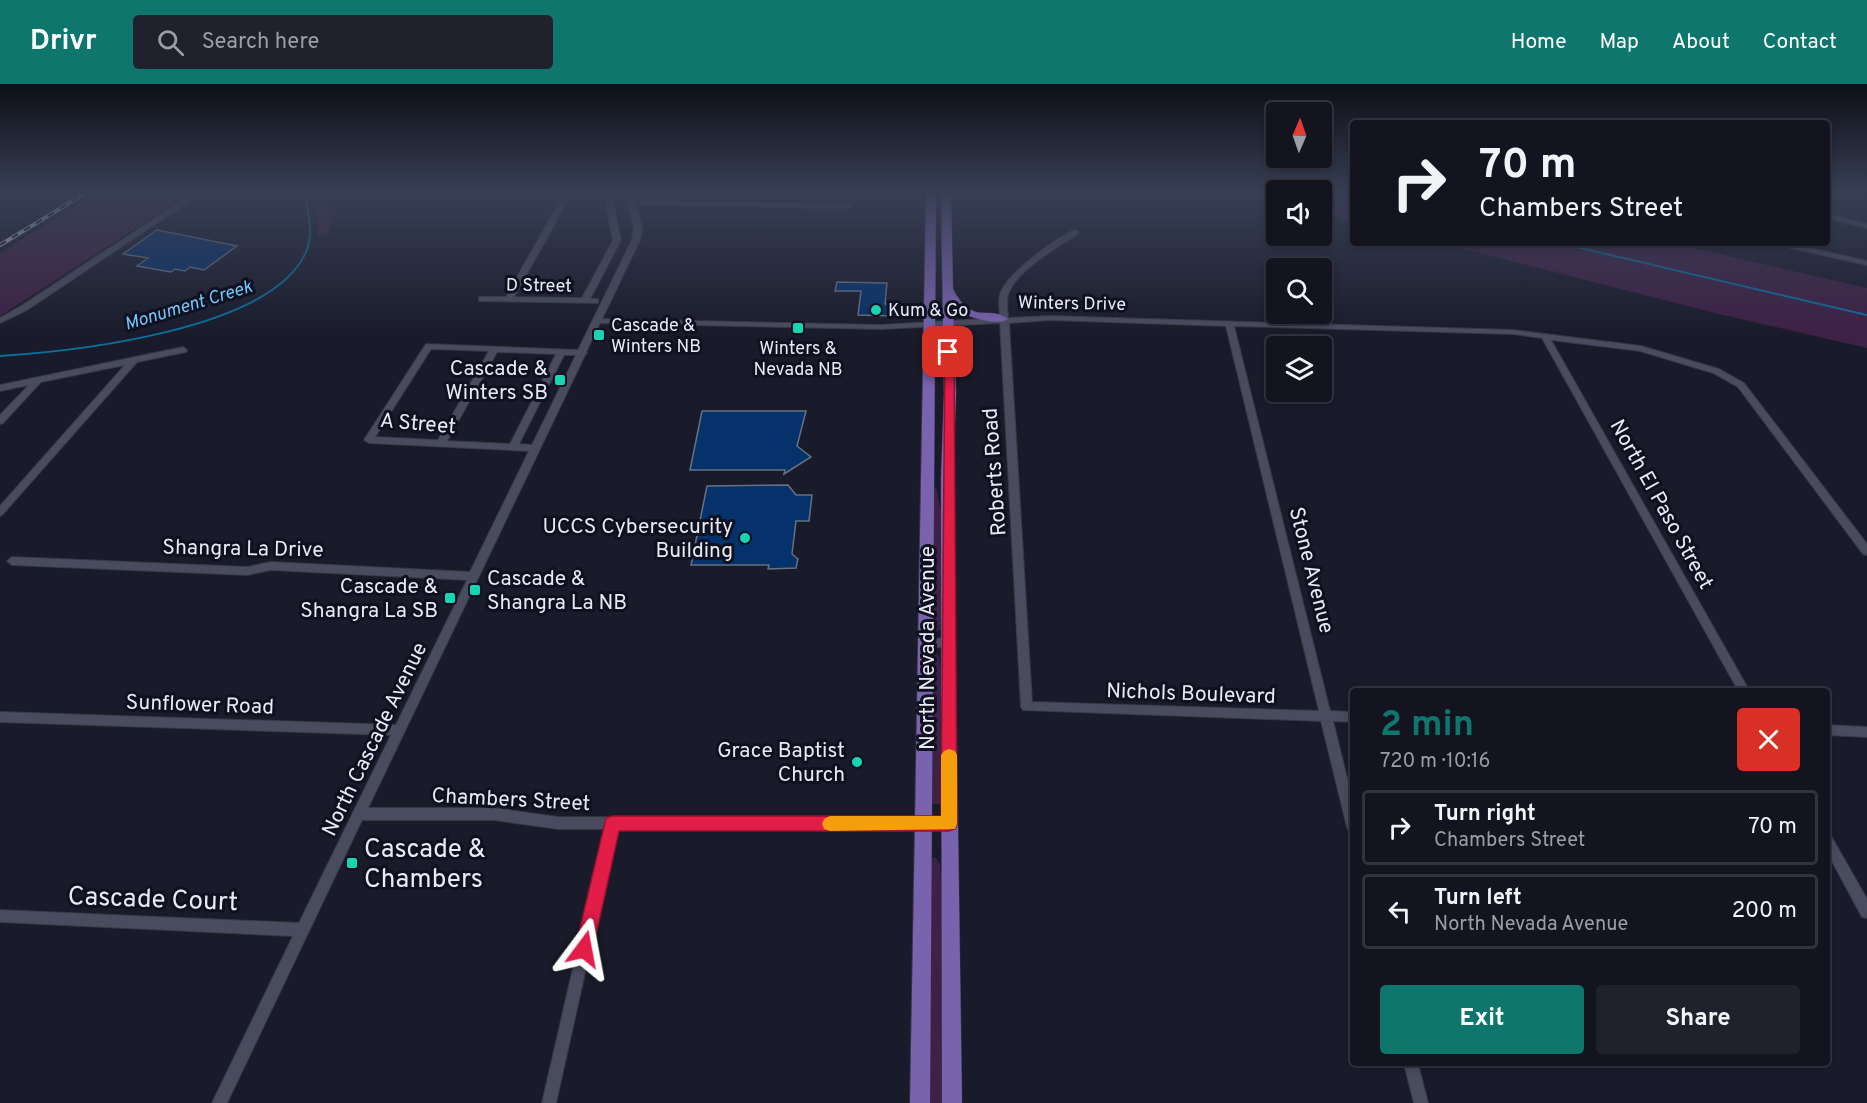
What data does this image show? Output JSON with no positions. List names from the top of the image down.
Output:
{
  "streets": {
    "main road": ["North Nevada Avenue"],
    "street": [
      "D Street",
      "Winters Drive",
      "A Street",
      "Roberts Road",
      "North El Paso Street",
      "Shangra La Drive",
      "Stone Avenue",
      "Nichols Boulevard",
      "Sunflower Road",
      "North Cascade Avenue",
      "Chambers Street",
      "Cascade Court"
    ]
  },
  "crossings": [
    ["D Street", "North Cascade Avenue"],
    ["Winters Drive", "Roberts Road"],
    ["Winters Drive", "North El Paso Street"],
    ["Winters Drive", "Stone Avenue"],
    ["Winters Drive", "North Nevada Avenue"],
    ["Winters Drive", "North Cascade Avenue"],
    ["A Street", "North Cascade Avenue"],
    ["Roberts Road", "Nichols Boulevard"],
    ["Shangra La Drive", "North Cascade Avenue"],
    ["Stone Avenue", "Nichols Boulevard"],
    ["North Nevada Avenue", "Chambers Street"],
    ["Sunflower Road", "North Cascade Avenue"],
    ["North Cascade Avenue", "Chambers Street"],
    ["North Cascade Avenue", "Cascade Court"]
  ],
  "water": ["Monument Creek"],
  "places": {
    "other": ["Kum & Go", "UCCS Cybersecurity Building", "Grace Baptist Church"],
    "transit": [
      "Winters & Nevada NB",
      "Cascade & Winters NB",
      "Cascade & Winters SB",
      "Cascade & Shangra La NB",
      "Cascade & Shangra La SB",
      "Cascade & Chambers"
    ]
  },
  "north": "top",
  "page": {
    "header": "Drivr",
    "search": "Search here",
    "nav": [
      "Home",
      "Map",
      "About",
      "Contact"
    ],
    "turn": ["70 m", "Chambers Street"],
    "heading": ["2 min", "720 m · 10:16"],
    "list": [
      {
        "name": "Turn right",
        "note": "Chambers Street",
        "value": "70 m"
      },
      {
        "name": "Turn left",
        "note": "North Nevada Avenue",
        "value": "200 m"
      }
    ],
    "buttons": ["Exit", "Share"]
  }
}
